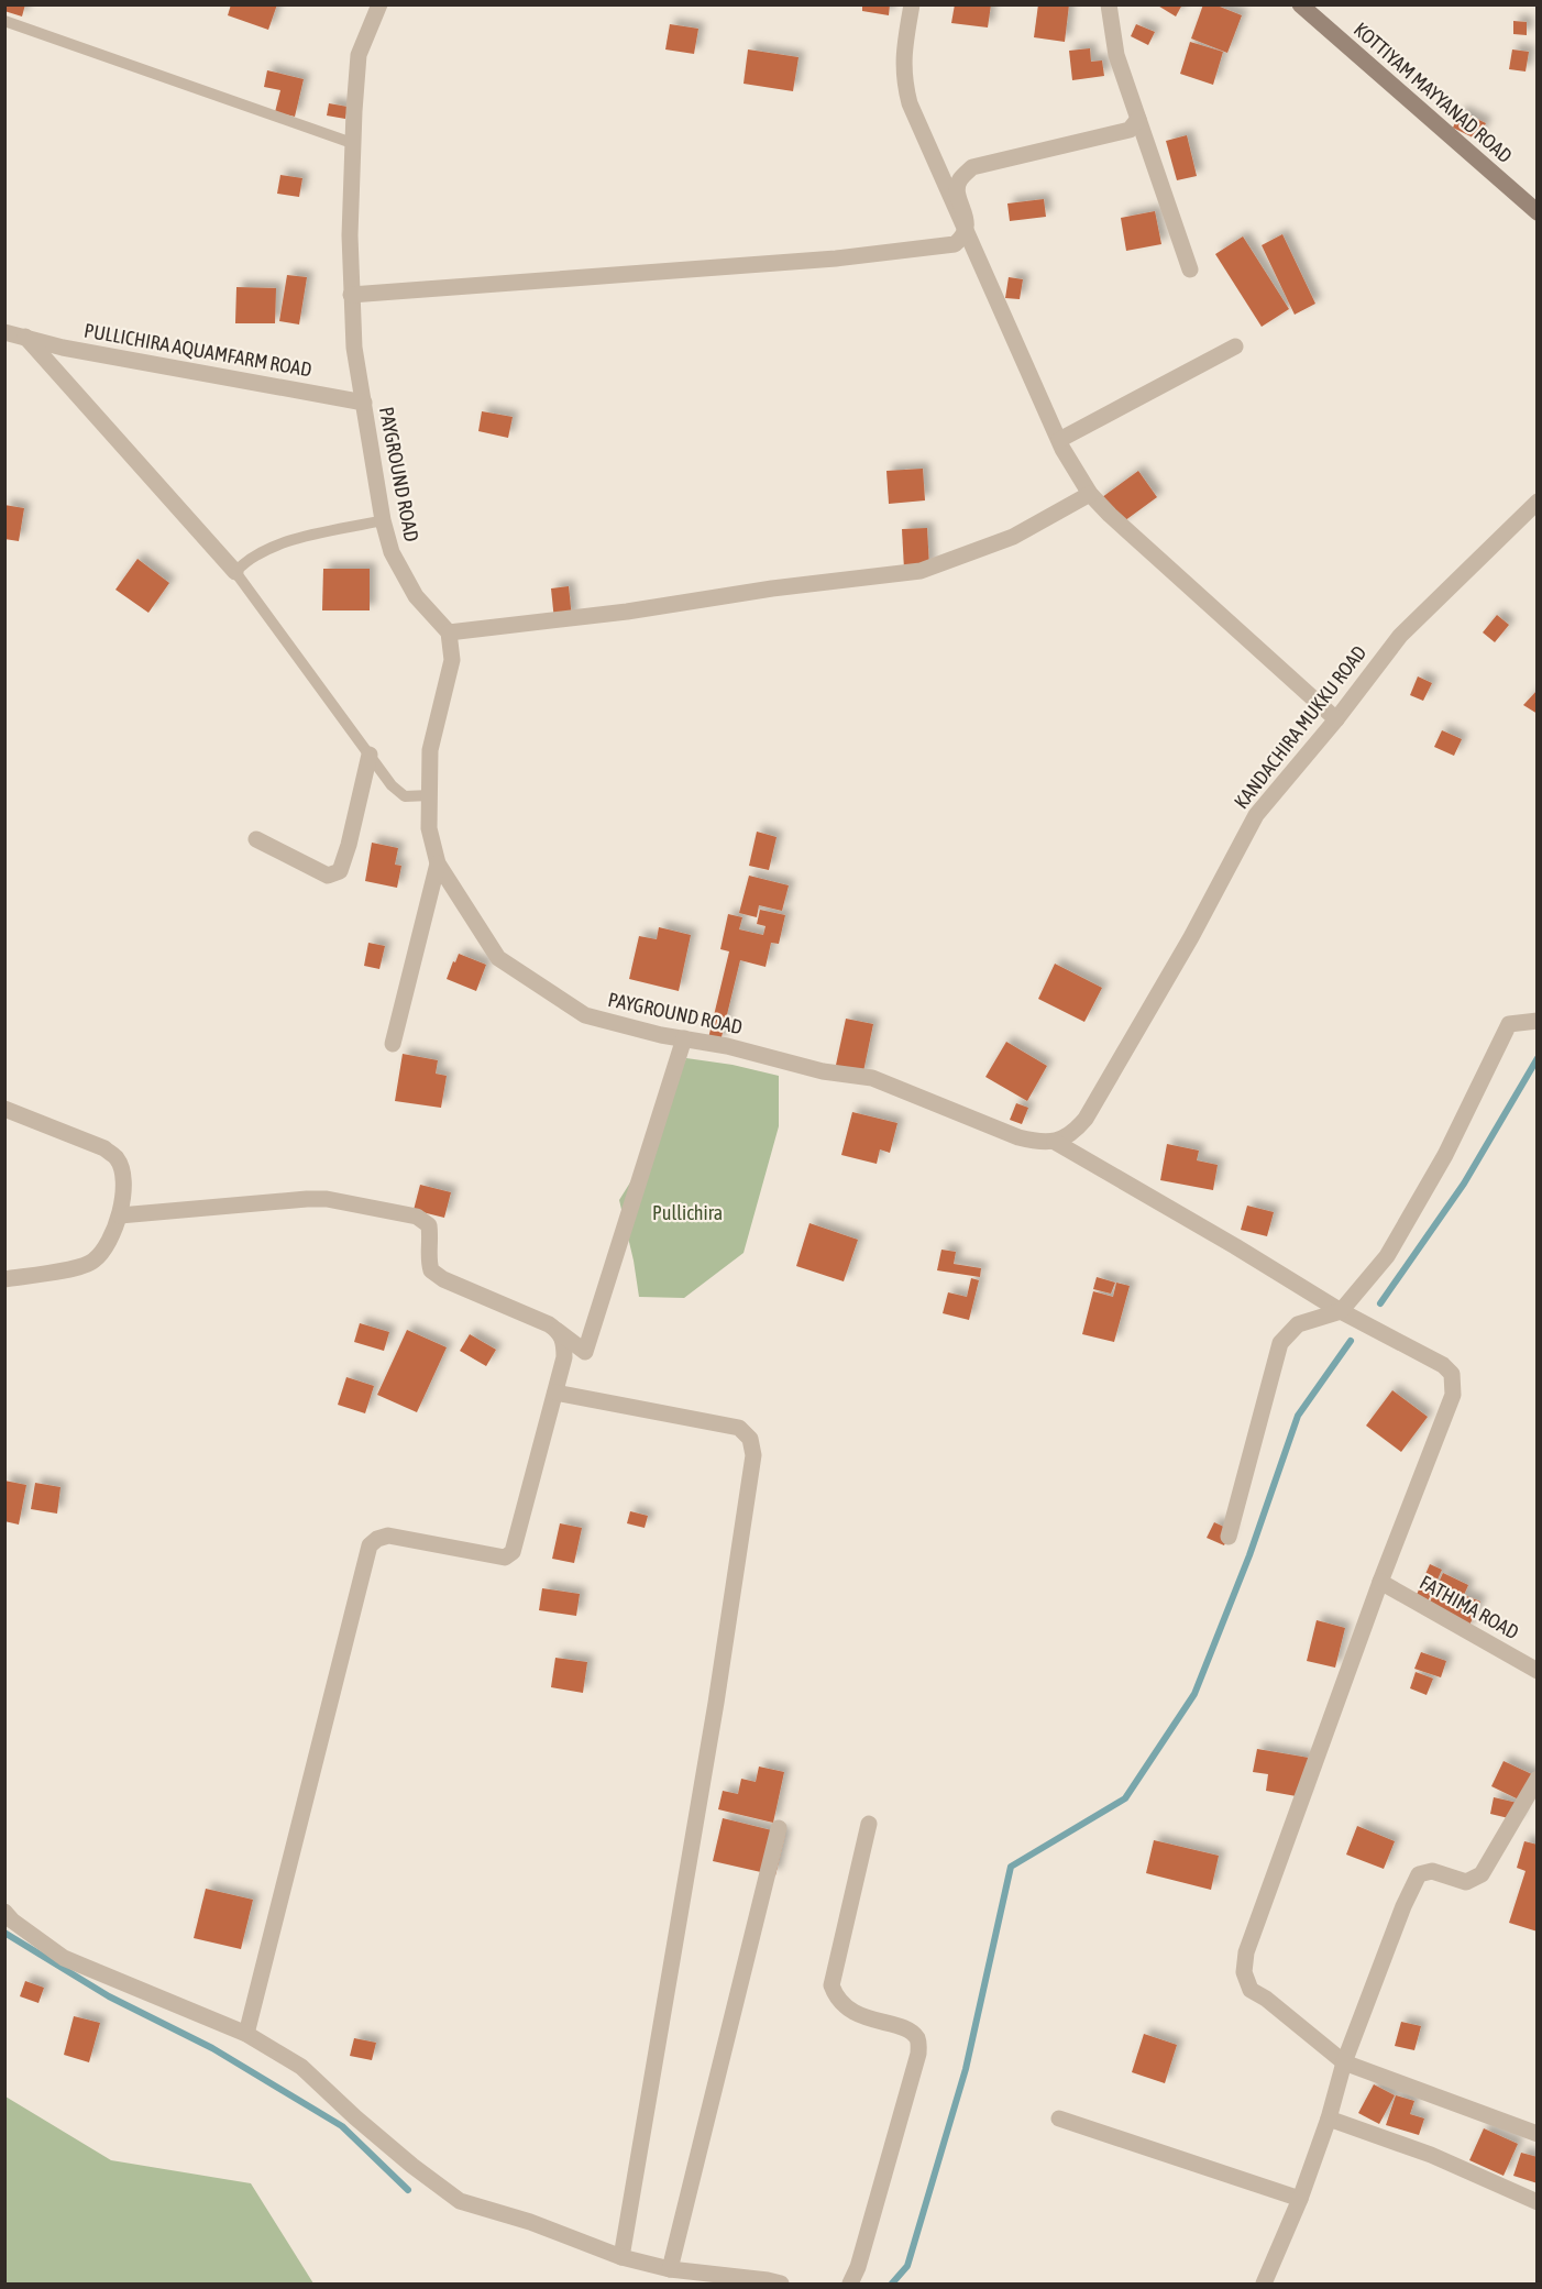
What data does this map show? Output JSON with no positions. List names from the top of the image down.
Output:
{
  "streets": {
    "main road": ["KOTTIYAM MAYYANAD ROAD"],
    "street": [
      "PULLICHIRA AQUAMFARM ROAD",
      "PAYGROUND ROAD",
      "KANDACHIRA MUKKU ROAD",
      "FATHIMA ROAD"
    ]
  },
  "crossings": [
    ["PULLICHIRA AQUAMFARM ROAD", "PAYGROUND ROAD"],
    ["PAYGROUND ROAD", "KANDACHIRA MUKKU ROAD"]
  ],
  "parks": ["Pullichira"]
}
